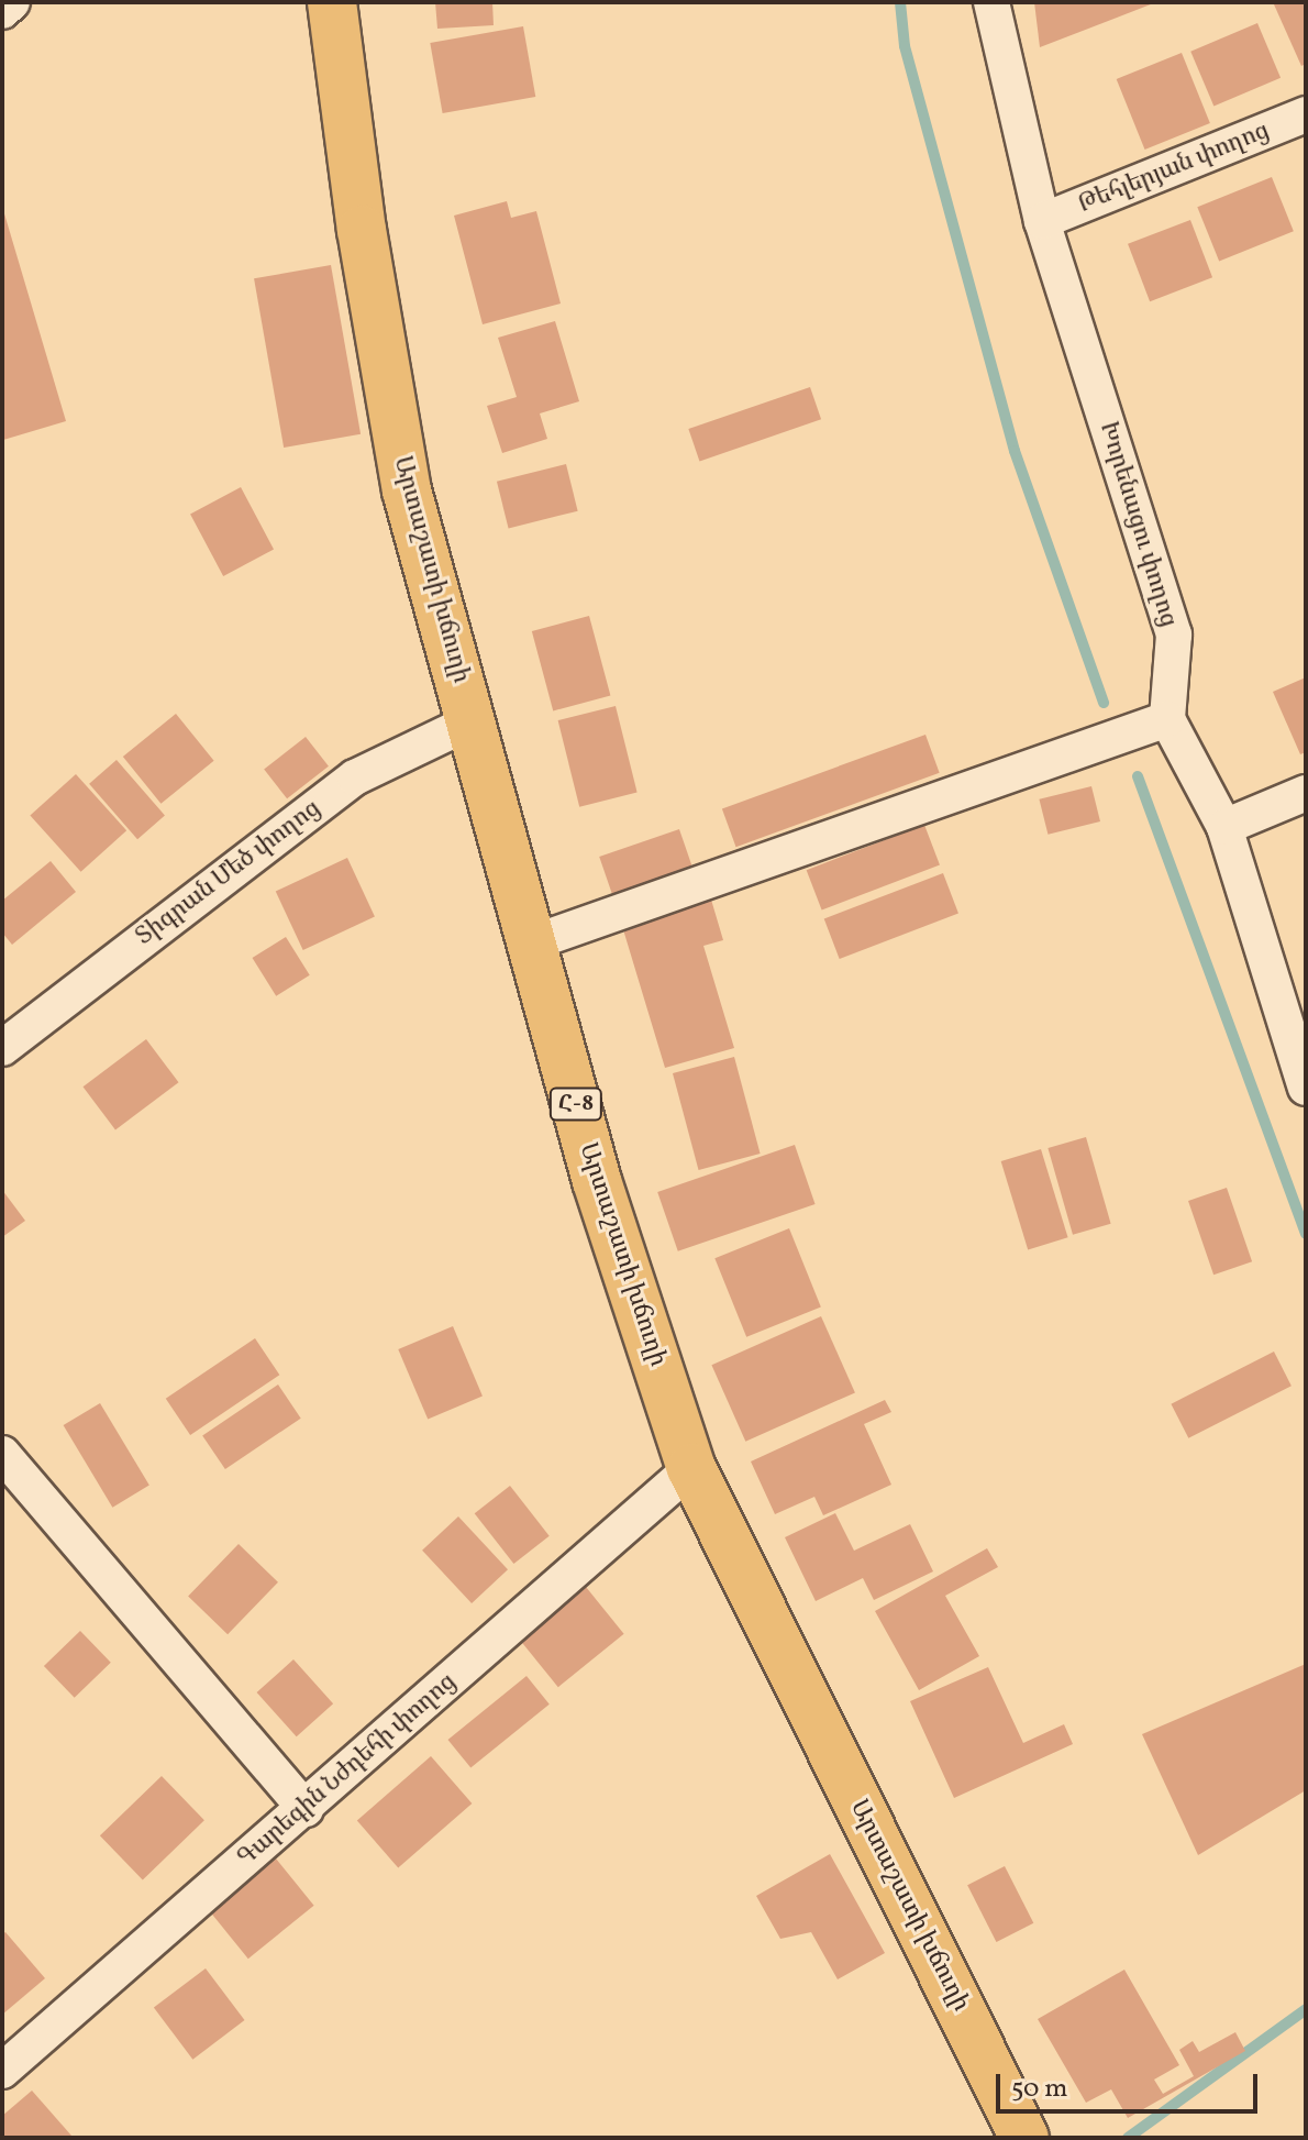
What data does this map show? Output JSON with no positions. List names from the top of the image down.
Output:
{
  "streets": {
    "main road": ["Արտաշատի խճուղի", "Հ-8"],
    "street": [
      "Թեհլերյան փողոց",
      "Խորենացու փողոց",
      "Տիգրան Մեծ փողոց",
      "Գարեգին Նժդեհի փողոց"
    ]
  },
  "crossings": [
    ["Թեհլերյան փողոց", "Խորենացու փողոց"],
    ["Արտաշատի խճուղի", "Տիգրան Մեծ փողոց"],
    ["Արտաշատի խճուղի", "Գարեգին Նժդեհի փողոց"]
  ],
  "scale_bar": "50 m"
}
